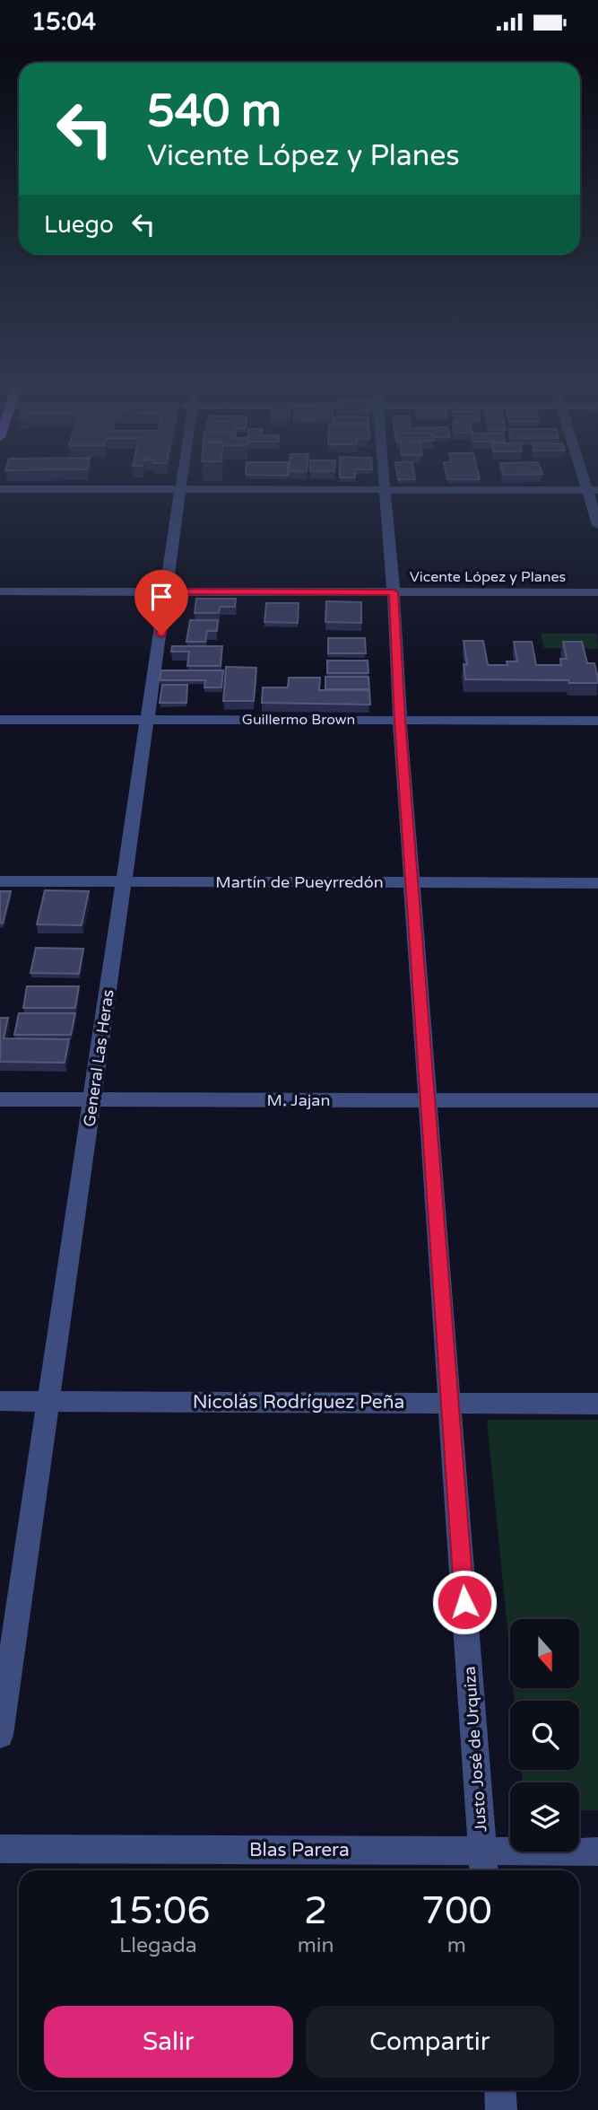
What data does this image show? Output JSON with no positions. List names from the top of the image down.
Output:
{
  "streets": {
    "street": [
      "Vicente López y Planes",
      "Guillermo Brown",
      "Martín de Pueyrredón",
      "General Las Heras",
      "M. Jajan",
      "Nicolás Rodríguez Peña",
      "Justo José de Urquiza",
      "Blas Parera"
    ]
  },
  "crossings": [
    ["Vicente López y Planes", "General Las Heras"],
    ["Vicente López y Planes", "Justo José de Urquiza"],
    ["Guillermo Brown", "General Las Heras"],
    ["Guillermo Brown", "Justo José de Urquiza"],
    ["Martín de Pueyrredón", "General Las Heras"],
    ["Martín de Pueyrredón", "Justo José de Urquiza"],
    ["General Las Heras", "M. Jajan"],
    ["General Las Heras", "Nicolás Rodríguez Peña"],
    ["M. Jajan", "Justo José de Urquiza"],
    ["Nicolás Rodríguez Peña", "Justo José de Urquiza"],
    ["Justo José de Urquiza", "Blas Parera"]
  ],
  "north": "bottom",
  "page": {
    "status": "15:04",
    "turn": ["540 m", "Vicente López y Planes"],
    "then": "Luego",
    "eta": [
      "15:06",
      "Llegada",
      "2",
      "min",
      "700",
      "m"
    ],
    "buttons": ["Salir", "Compartir"]
  }
}
